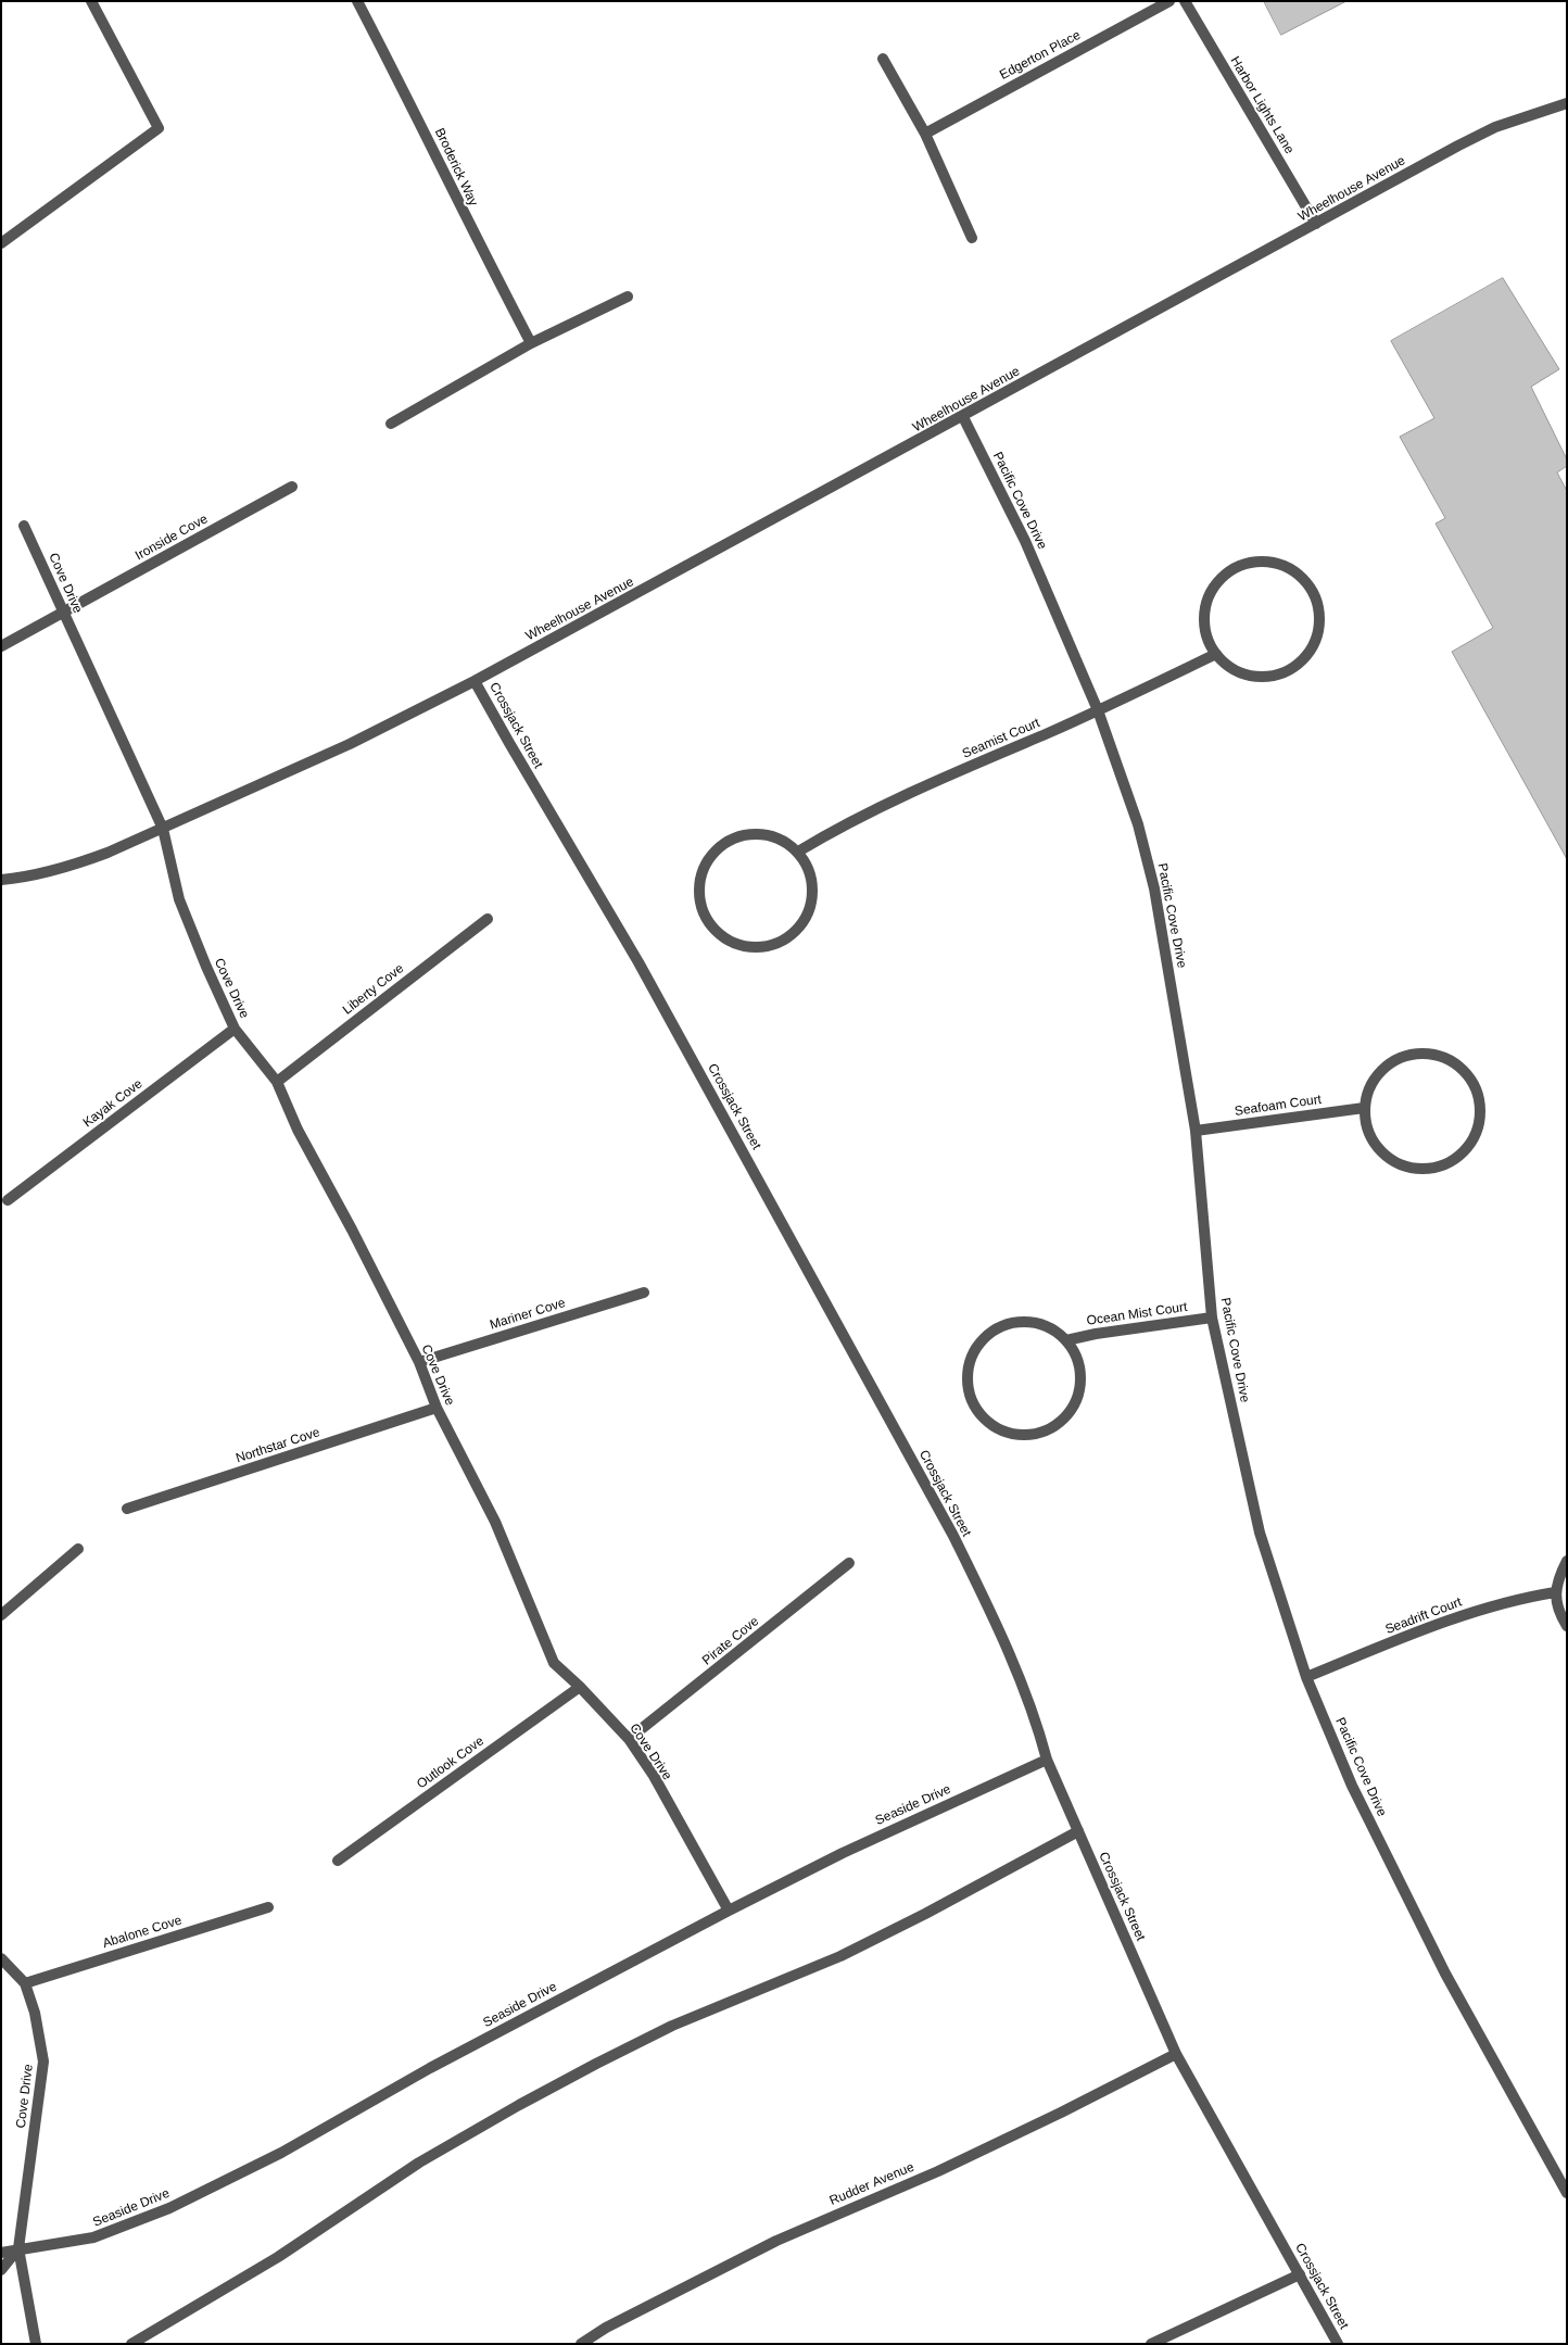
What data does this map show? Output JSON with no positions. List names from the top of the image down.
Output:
{
  "streets": {
    "street": [
      "Edgerton Place",
      "Harbor Lights Lane",
      "Broderick Way",
      "Wheelhouse Avenue",
      "Pacific Cove Drive",
      "Ironside Cove",
      "Cove Drive",
      "Crossjack Street",
      "Seamist Court",
      "Liberty Cove",
      "Kayak Cove",
      "Seafoam Court",
      "Mariner Cove",
      "Ocean Mist Court",
      "Northstar Cove",
      "Seadrift Court",
      "Pirate Cove",
      "Outlook Cove",
      "Seaside Drive",
      "Abalone Cove",
      "Rudder Avenue"
    ]
  },
  "crossings": [
    ["Harbor Lights Lane", "Wheelhouse Avenue"],
    ["Wheelhouse Avenue", "Pacific Cove Drive"],
    ["Wheelhouse Avenue", "Cove Drive"],
    ["Wheelhouse Avenue", "Crossjack Street"],
    ["Pacific Cove Drive", "Seamist Court"],
    ["Pacific Cove Drive", "Seafoam Court"],
    ["Pacific Cove Drive", "Ocean Mist Court"],
    ["Pacific Cove Drive", "Seadrift Court"],
    ["Ironside Cove", "Cove Drive"],
    ["Cove Drive", "Liberty Cove"],
    ["Cove Drive", "Kayak Cove"],
    ["Cove Drive", "Mariner Cove"],
    ["Cove Drive", "Northstar Cove"],
    ["Cove Drive", "Pirate Cove"],
    ["Cove Drive", "Outlook Cove"],
    ["Cove Drive", "Seaside Drive"],
    ["Cove Drive", "Abalone Cove"],
    ["Crossjack Street", "Seaside Drive"],
    ["Crossjack Street", "Rudder Avenue"]
  ]
}
